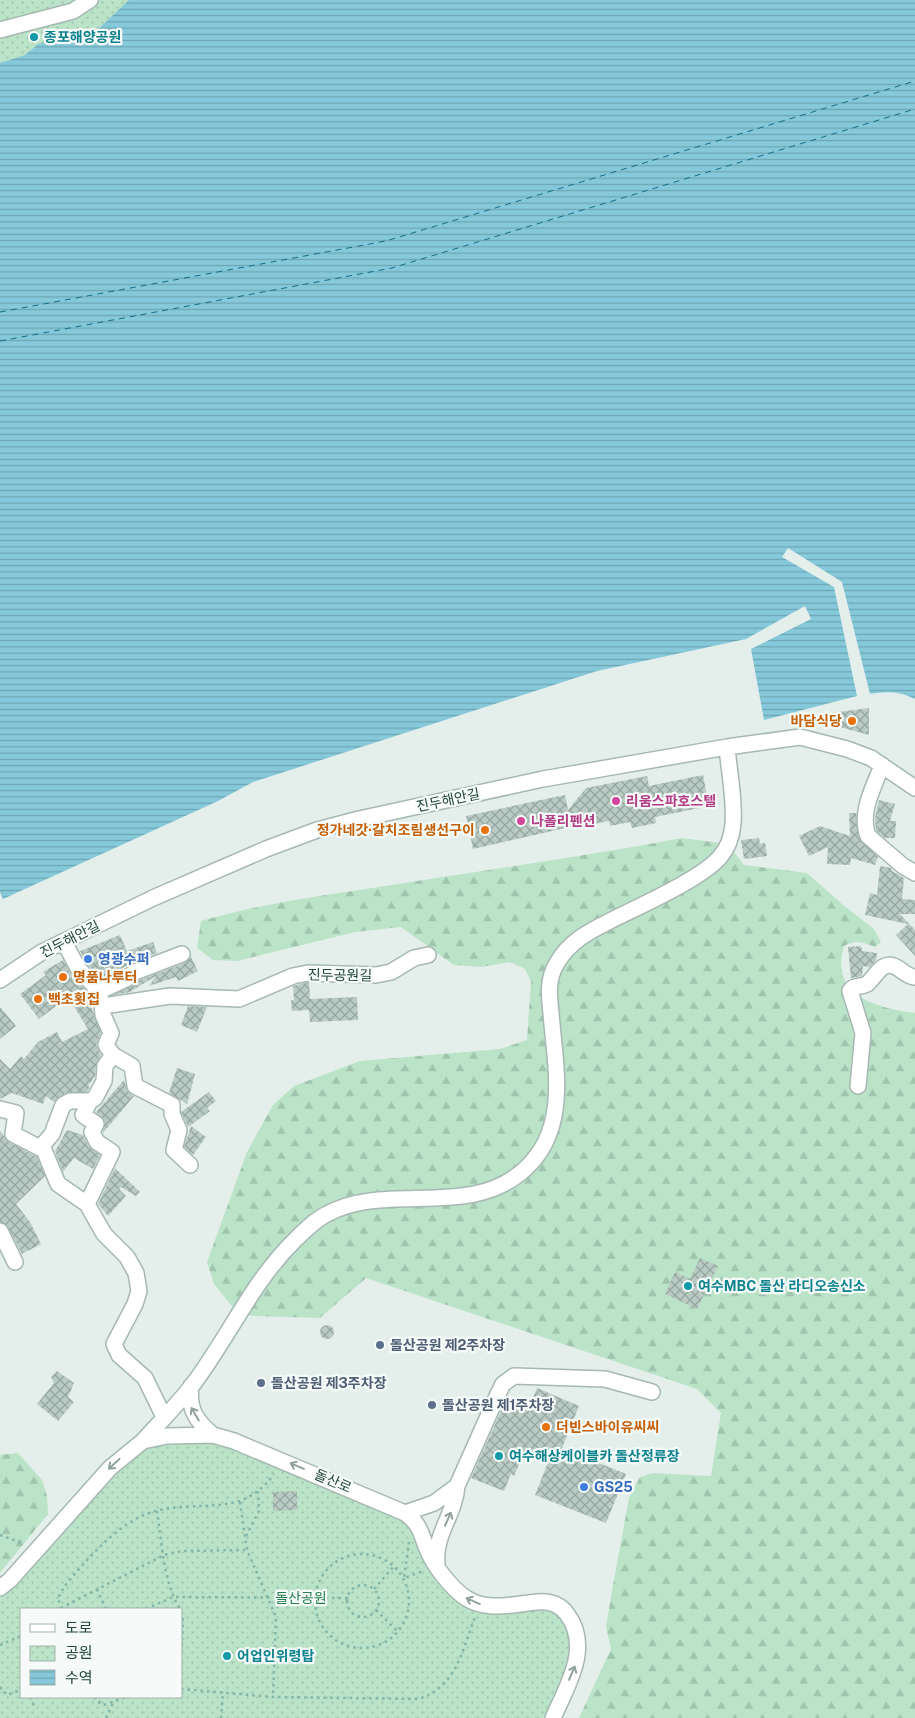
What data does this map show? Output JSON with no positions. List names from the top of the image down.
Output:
{
  "streets": {
    "street": ["진두해안길", "진두공원길", "돌산로"]
  },
  "one_way": ["돌산로"],
  "parks": ["돌산공원"],
  "places": [
    "종포해양공원",
    "바담식당",
    "리움스파호스텔",
    "나폴리펜션",
    "정가네갓·갈치조림생선구이",
    "영광수퍼",
    "명품나루터",
    "백초횟집",
    "여수MBC 돌산 라디오송신소",
    "돌산공원 제2주차장",
    "돌산공원 제3주차장",
    "돌산공원 제1주차장",
    "더빈스바이유씨씨",
    "여수해상케이블카 돌산정류장",
    "GS25",
    "어업인위령탑"
  ],
  "legend": ["도로", "공원", "수역"]
}
